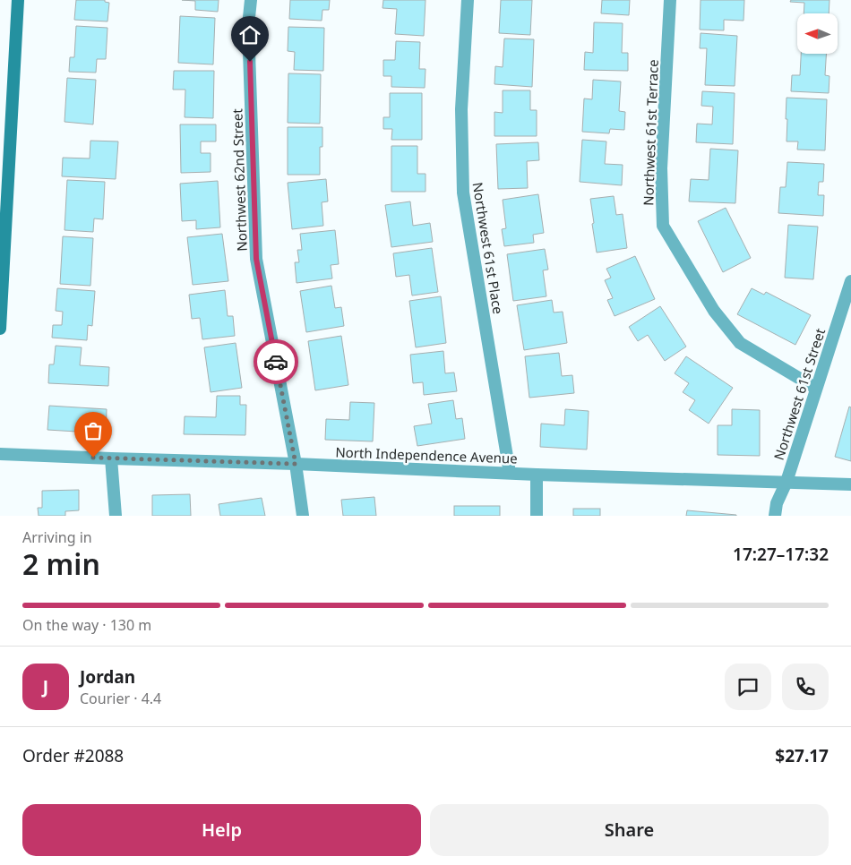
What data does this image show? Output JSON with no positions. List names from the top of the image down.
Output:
{
  "streets": {
    "street": [
      "Northwest 61st Terrace",
      "Northwest 62nd Street",
      "Northwest 61st Place",
      "Northwest 61st Street",
      "North Independence Avenue"
    ]
  },
  "crossings": [
    ["Northwest 61st Terrace", "Northwest 61st Street"],
    ["Northwest 62nd Street", "North Independence Avenue"],
    ["Northwest 61st Place", "North Independence Avenue"],
    ["Northwest 61st Street", "North Independence Avenue"]
  ],
  "north": "left",
  "page": {
    "heading": ["2 min", "Arriving in", "17:27–17:32"],
    "panel": [
      "Jordan",
      "Courier · 4.4",
      "Order #2088",
      "$27.17"
    ],
    "bar": "On the way · 130 m",
    "round": "J",
    "buttons": ["Help", "Share"]
  }
}
